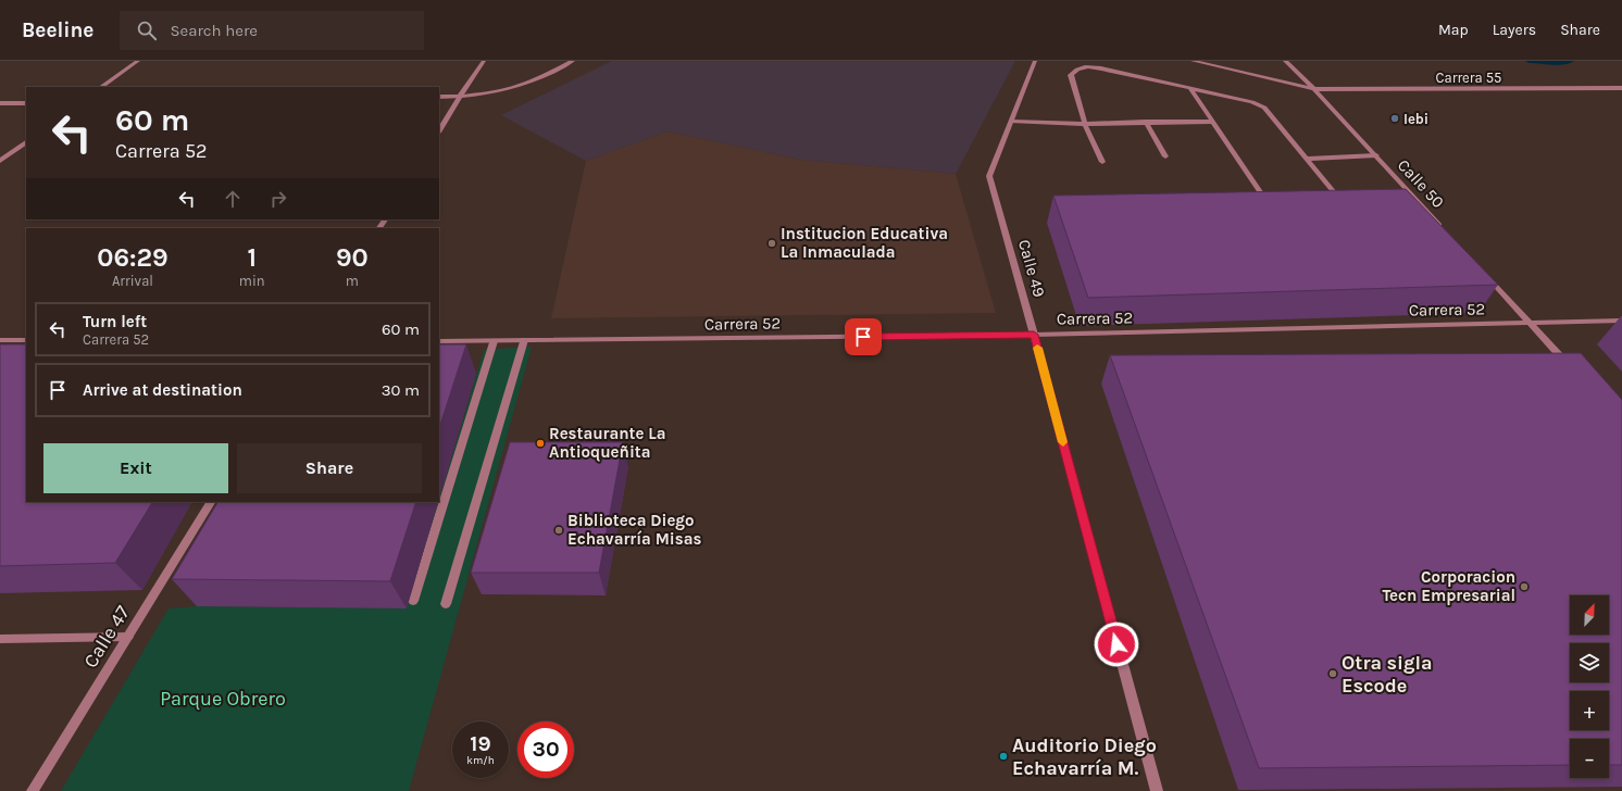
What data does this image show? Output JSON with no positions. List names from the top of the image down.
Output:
{
  "streets": {
    "street": [
      "Carrera 55",
      "Calle 50",
      "Calle 49",
      "Carrera 52",
      "Calle 47"
    ]
  },
  "crossings": [
    ["Carrera 55", "Calle 50"],
    ["Calle 49", "Carrera 52"]
  ],
  "parks": ["Parque Obrero"],
  "places": [
    "Iebi",
    "Institucion Educativa La Inmaculada",
    "Restaurante La Antioqueñita",
    "Biblioteca Diego Echavarría Misas",
    "Corporacion Tecn Empresarial",
    "Otra sigla Escode",
    "Auditorio Diego Echavarría M."
  ],
  "north": "top right",
  "page": {
    "header": "Beeline",
    "search": "Search here",
    "nav": ["Map", "Layers", "Share"],
    "turn": ["60 m", "Carrera 52"],
    "eta": [
      "06:29",
      "Arrival",
      "1",
      "min",
      "90",
      "m"
    ],
    "list": [
      {
        "name": "Turn left",
        "note": "Carrera 52",
        "value": "60 m"
      },
      {
        "name": "Arrive at destination",
        "value": "30 m"
      }
    ],
    "buttons": ["Exit", "Share"],
    "map_buttons": ["+", "−"],
    "speed": "19 km/h",
    "limit": "30"
  }
}
